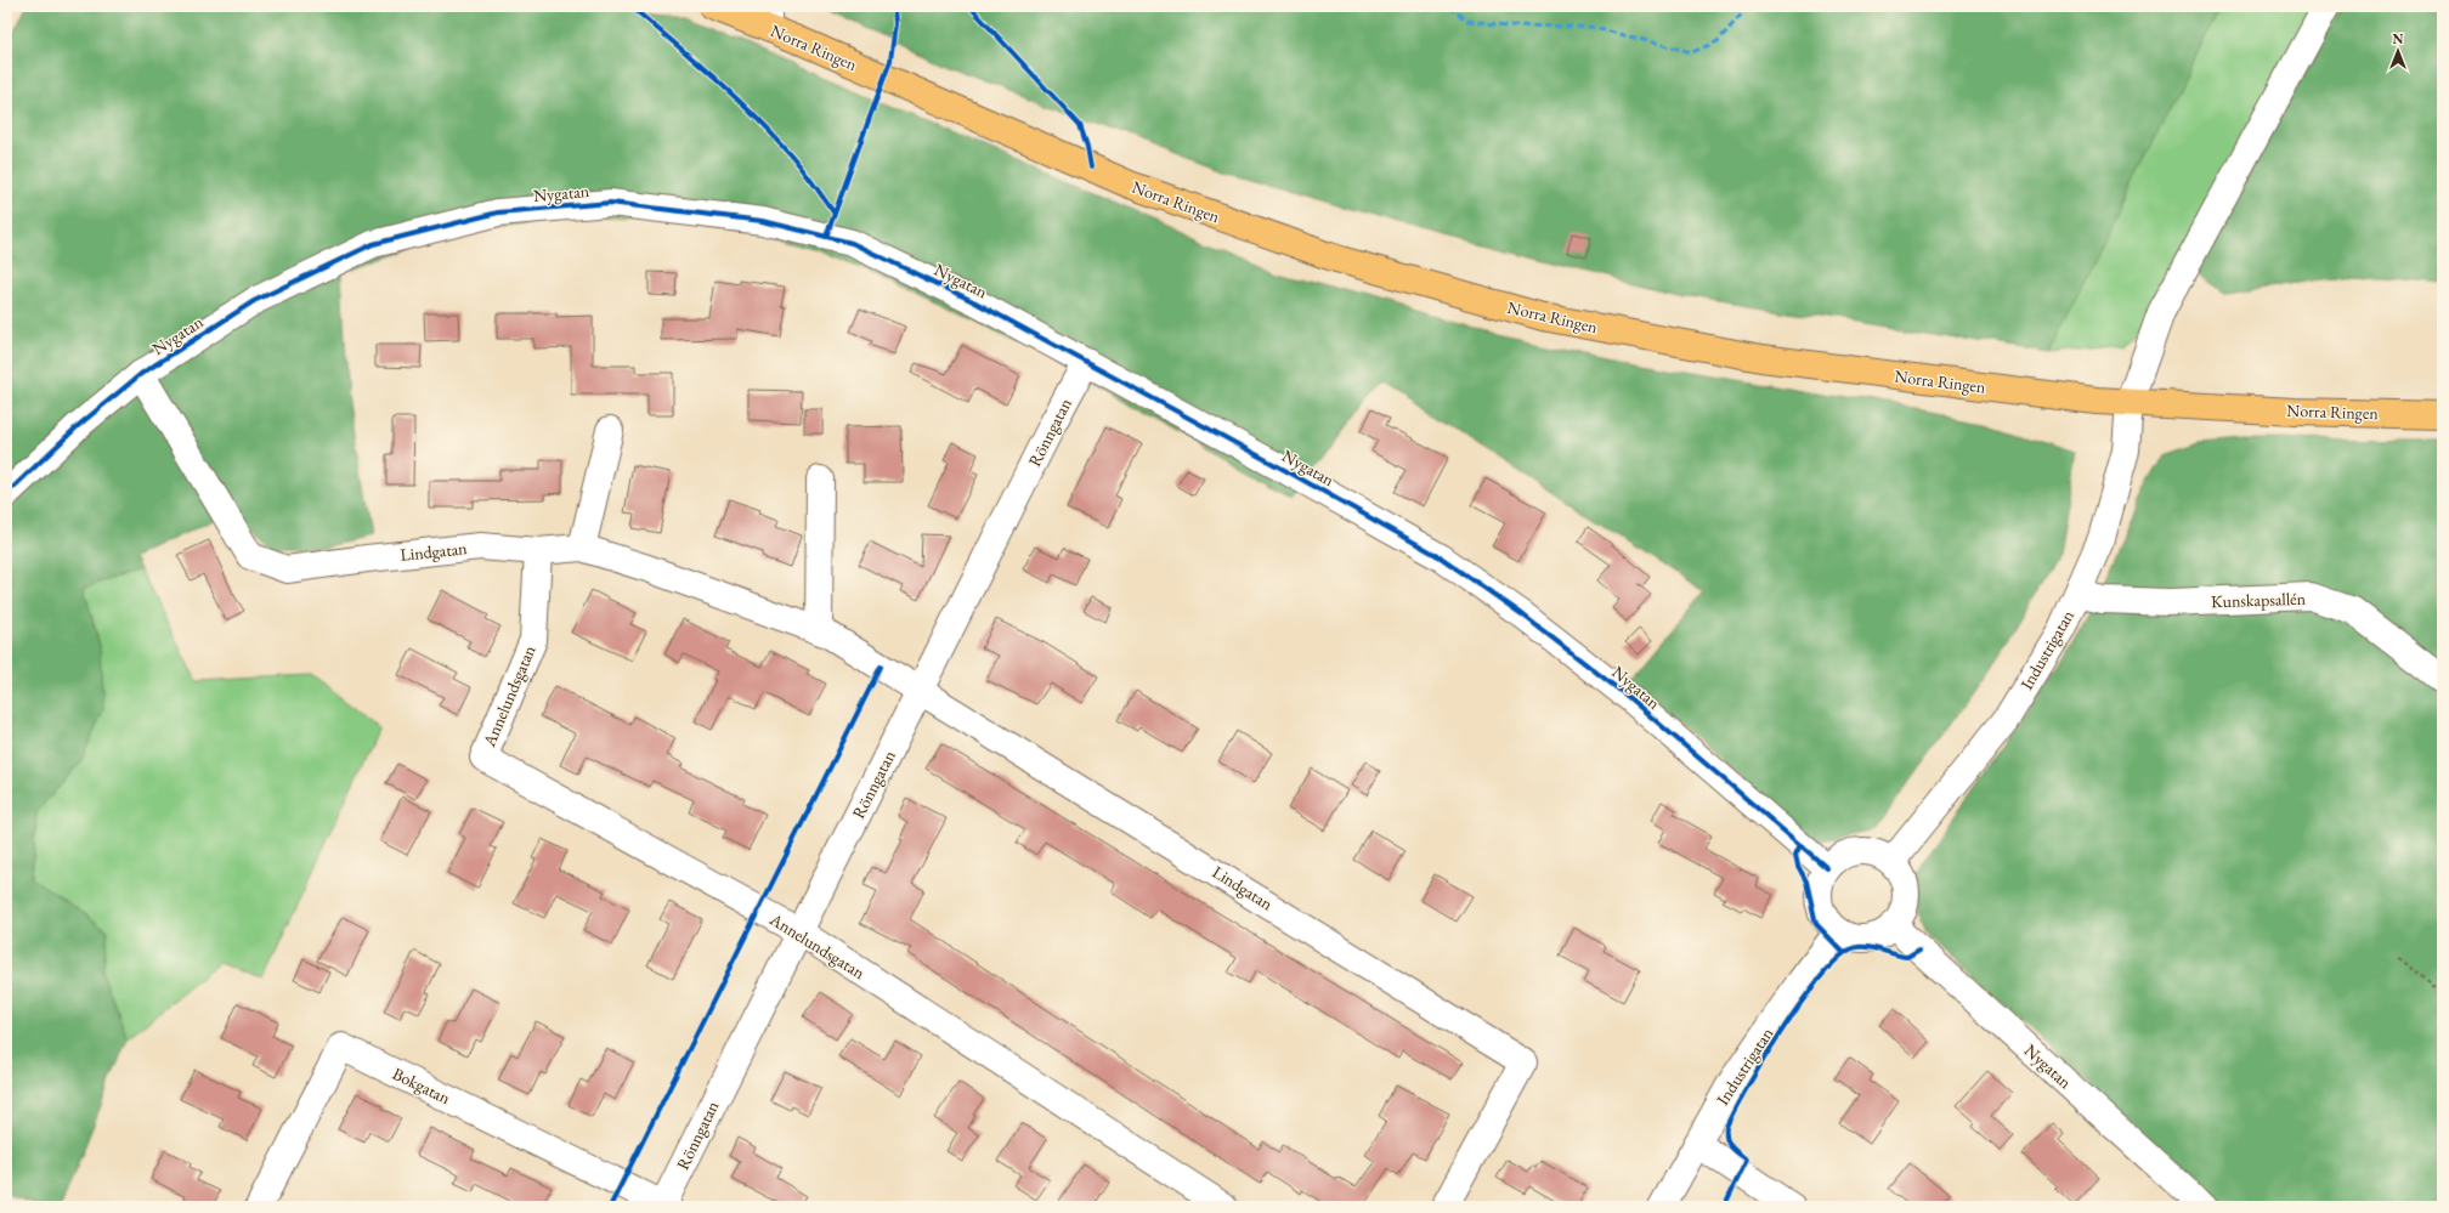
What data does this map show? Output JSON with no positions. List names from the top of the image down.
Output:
{
  "streets": {
    "main road": ["Norra Ringen"],
    "street": [
      "Nygatan",
      "Rönngatan",
      "Lindgatan",
      "Kunskapsallén",
      "Industrigatan",
      "Annelundsgatan",
      "Bokgatan"
    ]
  },
  "crossings": [
    ["Norra Ringen", "Industrigatan"],
    ["Nygatan", "Rönngatan"],
    ["Nygatan", "Lindgatan"],
    ["Nygatan", "Industrigatan"],
    ["Rönngatan", "Lindgatan"],
    ["Rönngatan", "Annelundsgatan"],
    ["Rönngatan", "Bokgatan"],
    ["Lindgatan", "Annelundsgatan"],
    ["Kunskapsallén", "Industrigatan"]
  ],
  "north": "top"
}
